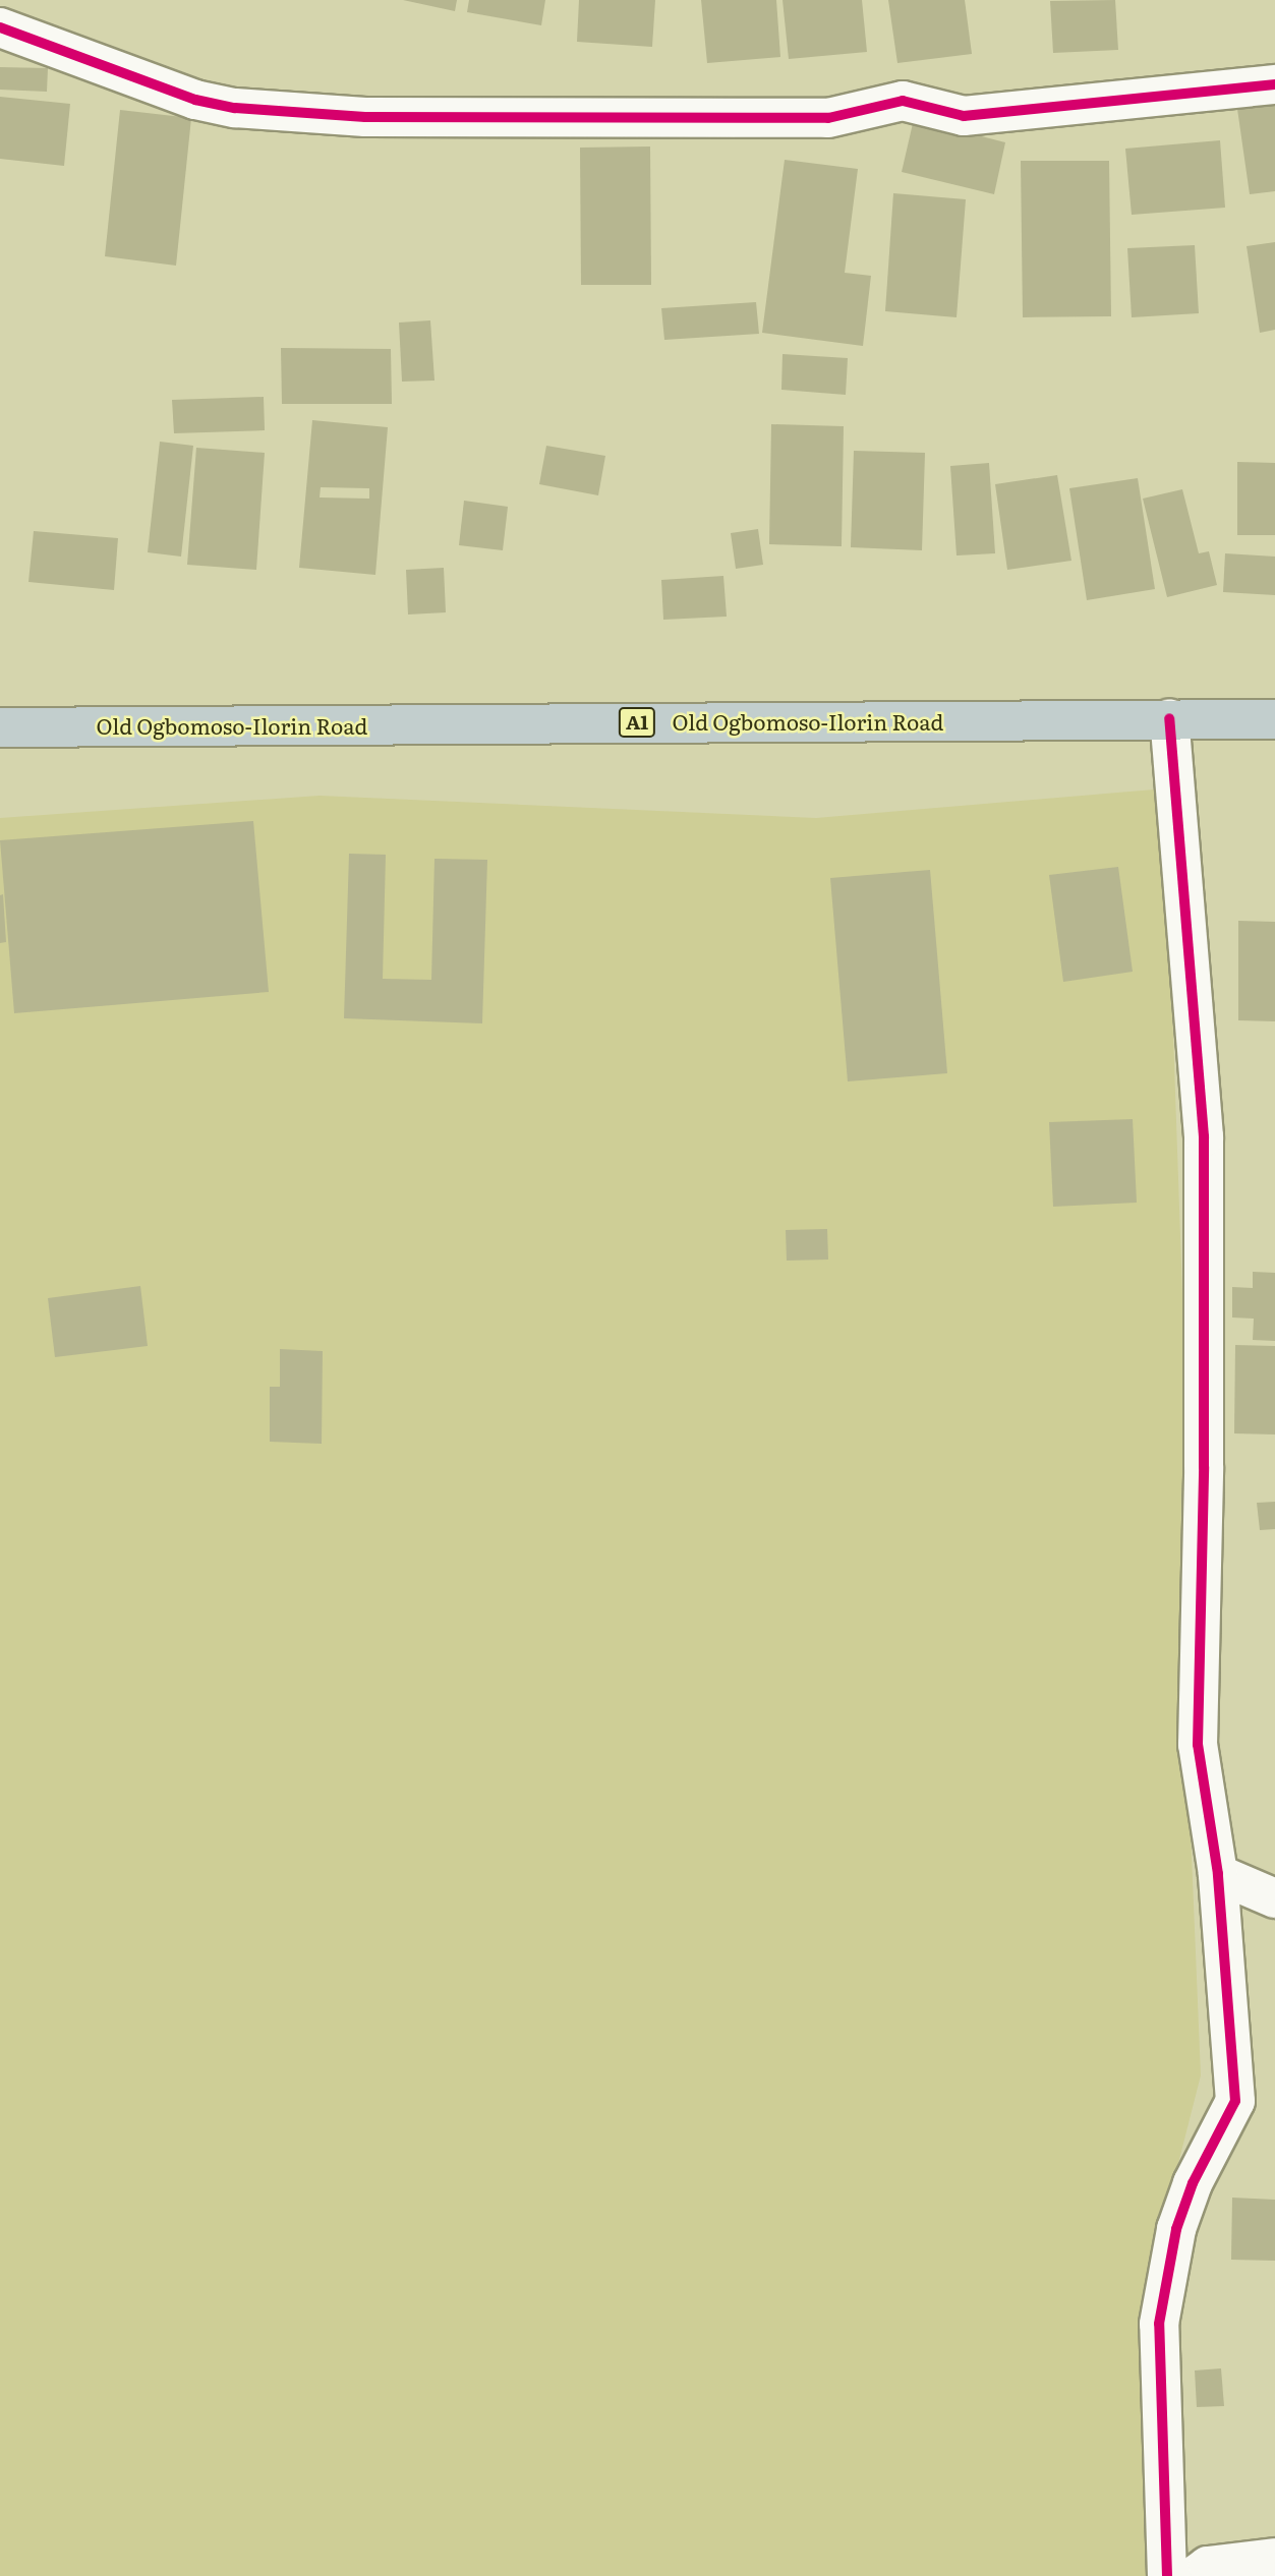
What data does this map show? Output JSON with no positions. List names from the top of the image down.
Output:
{
  "streets": {
    "highway": ["Old Ogbomoso-Ilorin Road", "A1"]
  }
}
